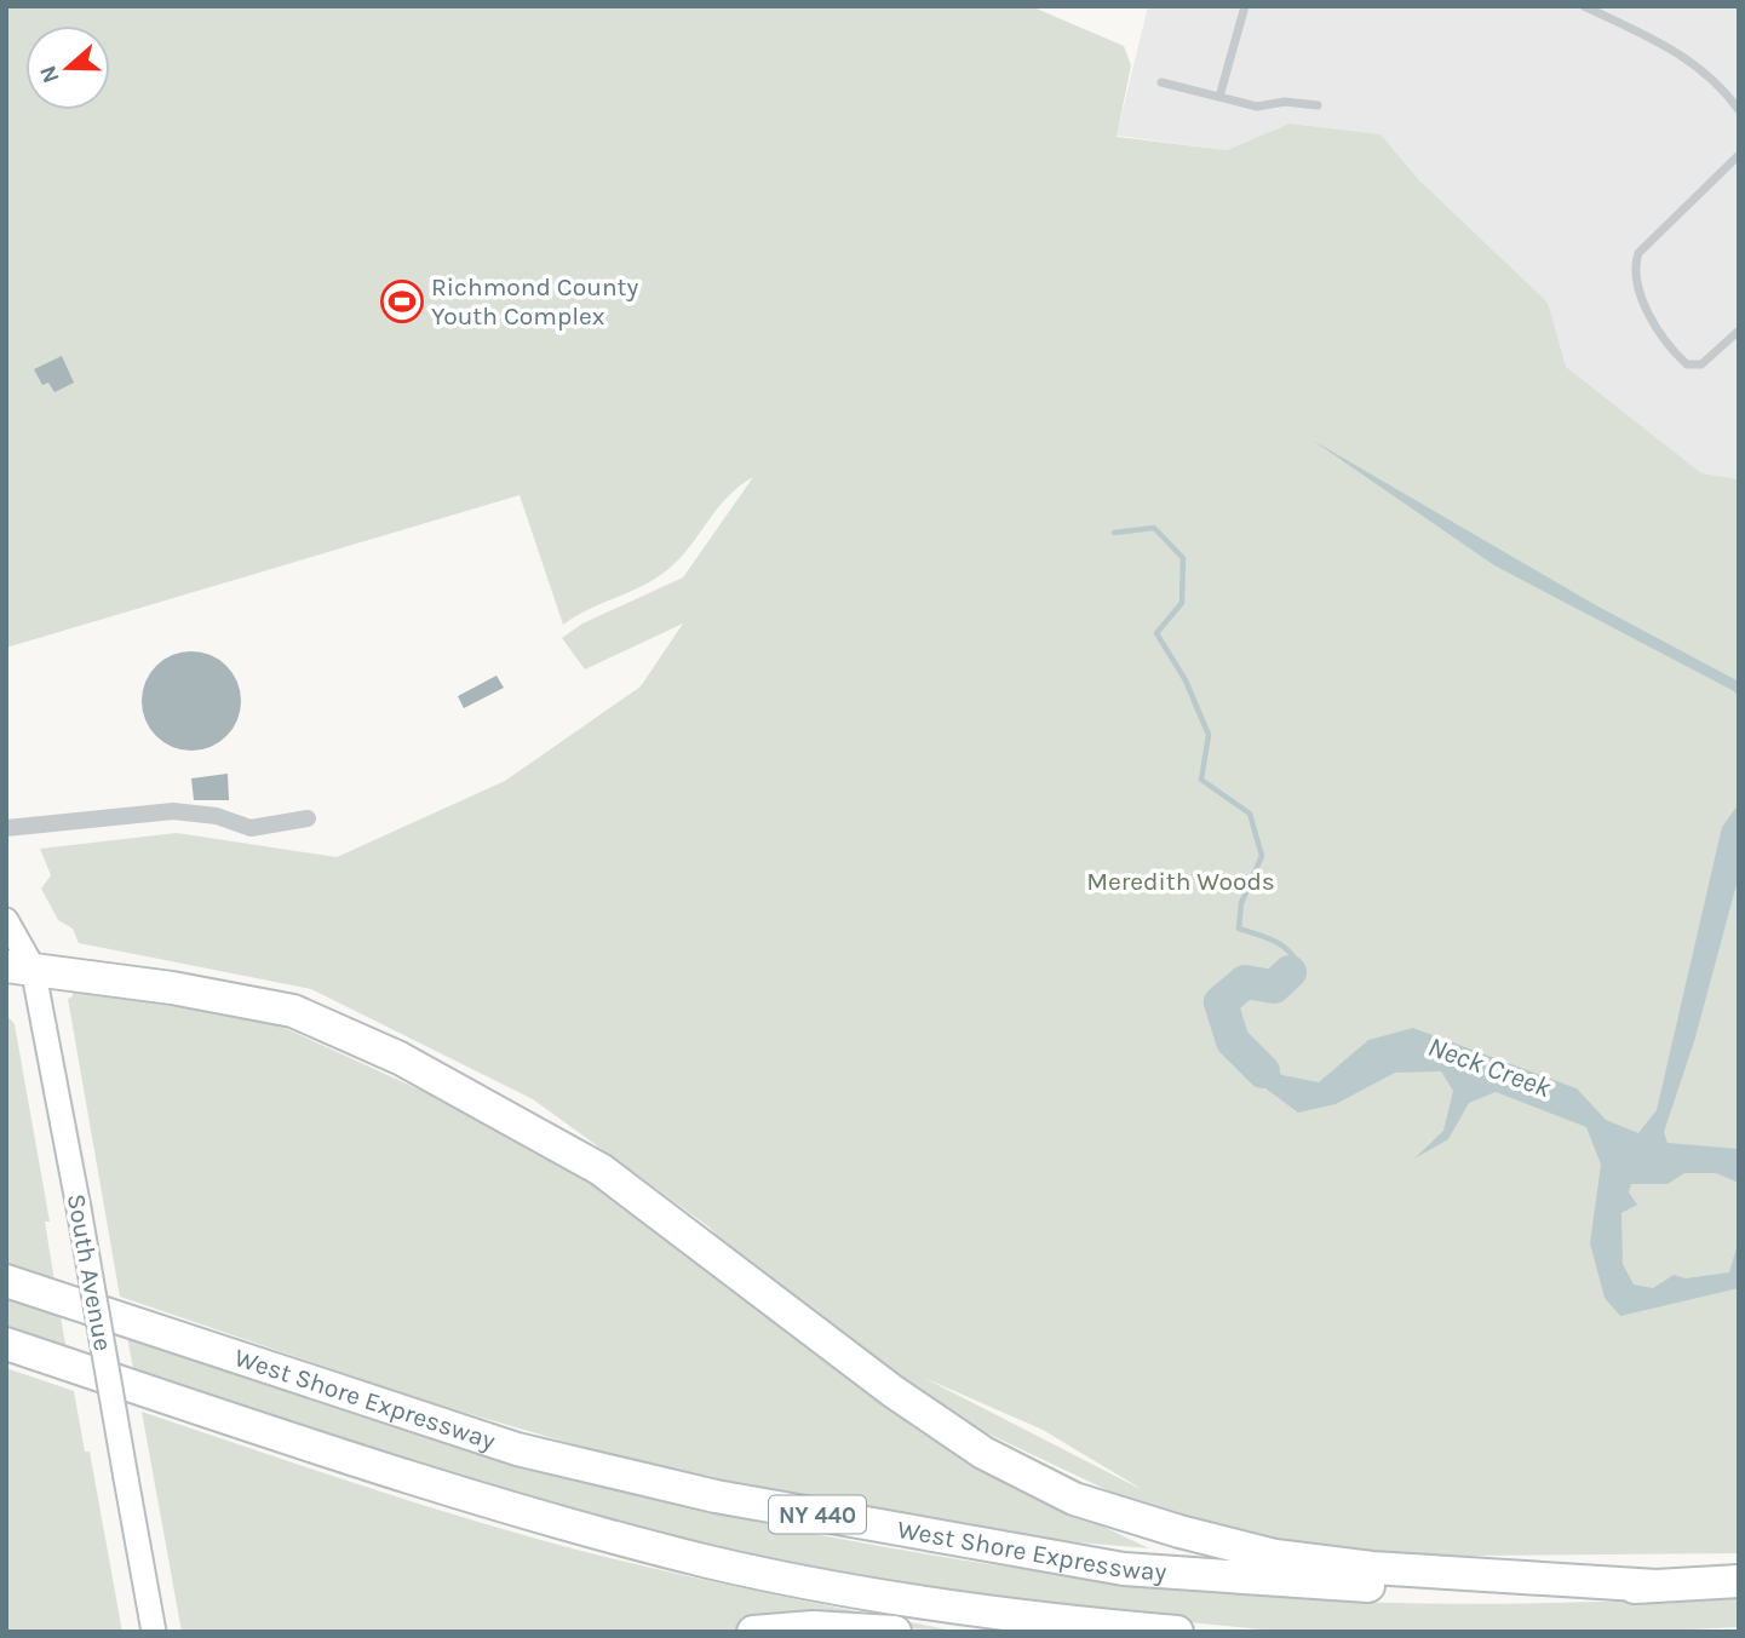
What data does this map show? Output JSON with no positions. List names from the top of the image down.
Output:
{
  "streets": {
    "highway": ["West Shore Expressway", "NY 440"],
    "street": ["South Avenue"]
  },
  "water": ["Neck Creek"],
  "parks": ["Meredith Woods"],
  "places": {
    "sports": ["Richmond County Youth Complex"]
  },
  "north": "left"
}
